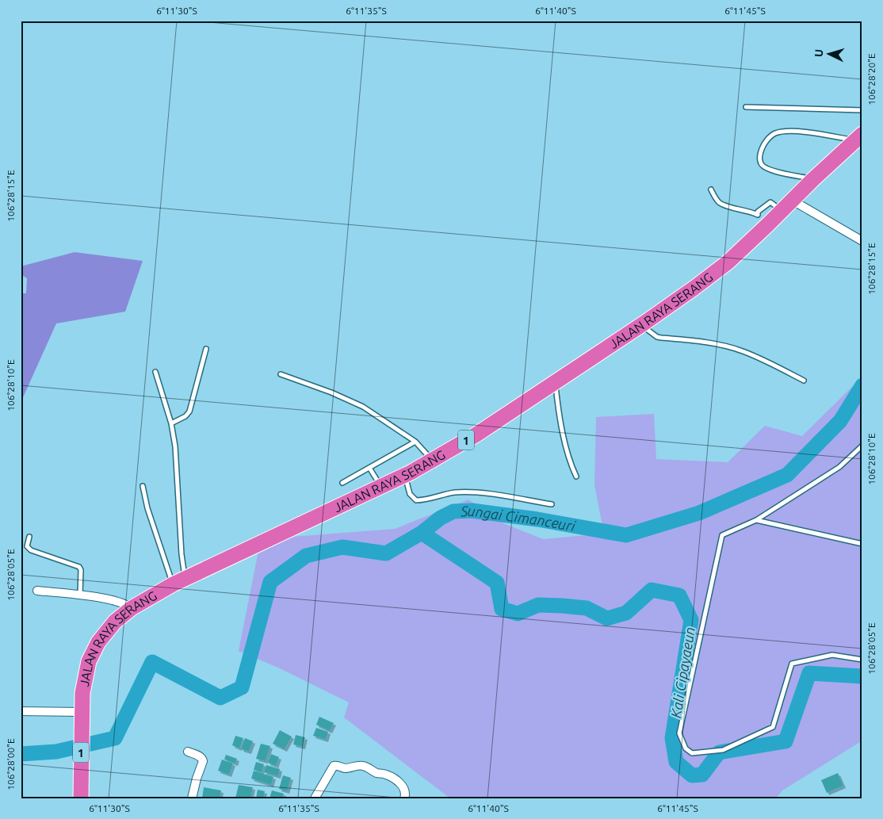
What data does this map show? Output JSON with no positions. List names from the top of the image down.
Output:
{
  "streets": {
    "highway": ["JALAN RAYA SERANG", "1"]
  },
  "water": ["Sungai Cimanceuri", "Kali Cipayaeun"],
  "north": "left",
  "coordinates": [
    "6°11'30\"S",
    "6°11'35\"S",
    "6°11'40\"S",
    "6°11'45\"S",
    "106°28'20\"E",
    "106°28'15\"E",
    "106°28'10\"E",
    "106°28'05\"E",
    "106°28'00\"E"
  ]
}
